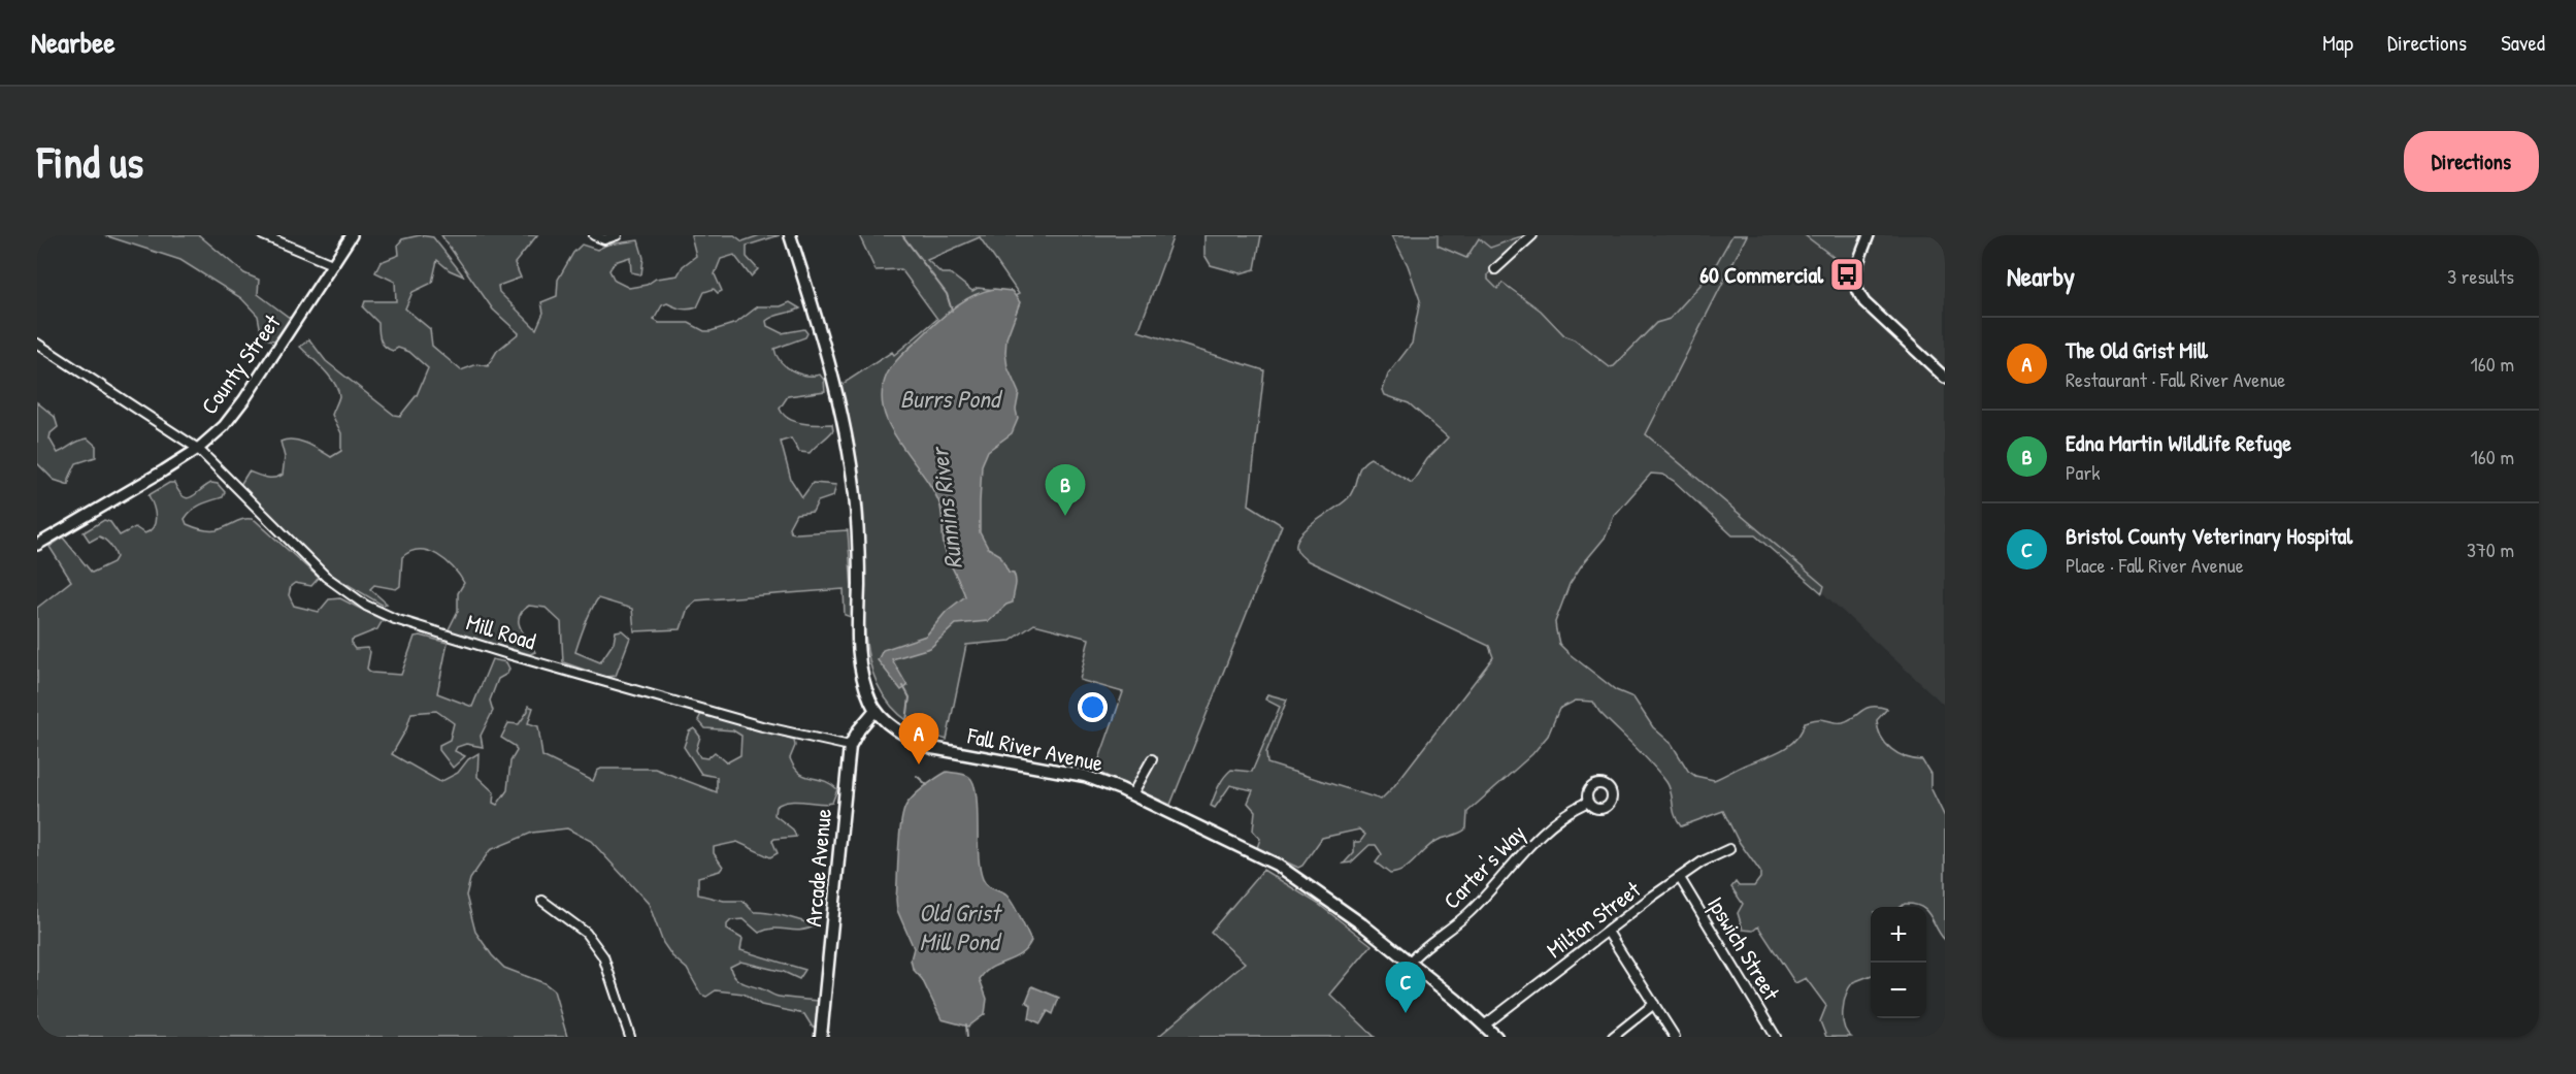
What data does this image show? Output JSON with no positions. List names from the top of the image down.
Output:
{
  "streets": {
    "main road": ["Fall River Avenue", "Arcade Avenue"],
    "street": [
      "County Street",
      "Mill Road",
      "Carter's Way",
      "Milton Street",
      "Ipswich Street"
    ]
  },
  "crossings": [
    ["County Street", "Mill Road"],
    ["Mill Road", "Arcade Avenue"],
    ["Fall River Avenue", "Carter's Way"],
    ["Fall River Avenue", "Arcade Avenue"],
    ["Fall River Avenue", "Milton Street"],
    ["Milton Street", "Ipswich Street"]
  ],
  "water": ["Burrs Pond", "Runnins River", "Old Grist Mill Pond"],
  "places": {
    "bus stop": ["60 Commercial"]
  },
  "page": {
    "header": "Nearbee",
    "nav": ["Map", "Directions", "Saved"],
    "buttons": "Directions",
    "title": "Find us",
    "heading": ["Nearby", "3 results"],
    "list": [
      {
        "mark": "A",
        "name": "The Old Grist Mill",
        "note": "Restaurant · Fall River Avenue",
        "value": "160 m"
      },
      {
        "mark": "B",
        "name": "Edna Martin Wildlife Refuge",
        "note": "Park",
        "value": "160 m"
      },
      {
        "mark": "C",
        "name": "Bristol County Veterinary Hospital",
        "note": "Place · Fall River Avenue",
        "value": "370 m"
      }
    ],
    "pins": ["B", "A", "C"],
    "map_buttons": ["+", "−"]
  }
}
